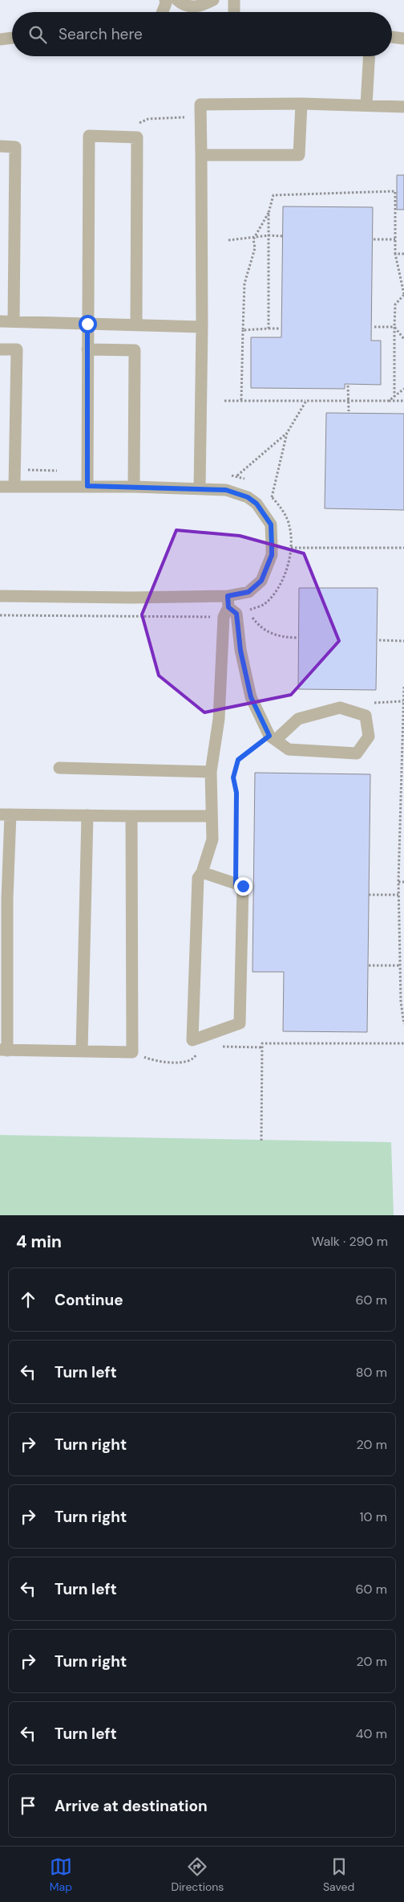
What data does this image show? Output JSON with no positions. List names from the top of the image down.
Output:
{
  "page": {
    "search": "Search here",
    "heading": ["4 min", "Walk · 290 m"],
    "list": [
      ["Continue", "60 m"],
      ["Turn left", "80 m"],
      ["Turn right", "20 m"],
      ["Turn right", "10 m"],
      ["Turn left", "60 m"],
      ["Turn right", "20 m"],
      ["Turn left", "40 m"],
      "Arrive at destination"
    ],
    "nav": ["Map", "Directions", "Saved"]
  }
}
